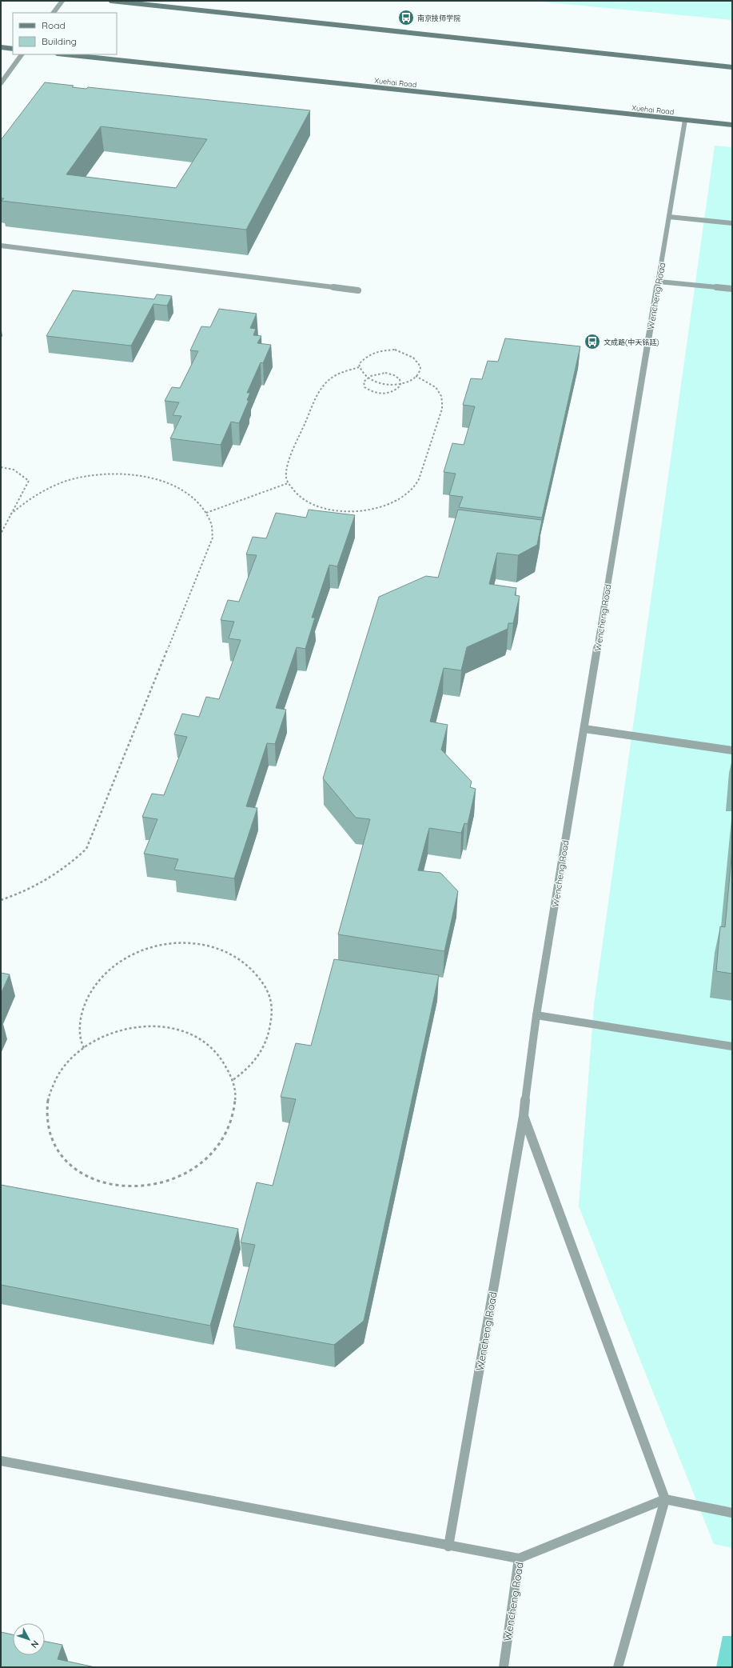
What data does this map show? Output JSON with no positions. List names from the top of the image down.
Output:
{
  "streets": {
    "main road": ["Xuehai Road"],
    "street": ["Wencheng Road"]
  },
  "crossings": [
    ["Xuehai Road", "Wencheng Road"]
  ],
  "places": {
    "bus stop": ["南京技师学院", "文成路(中天铭廷)"]
  },
  "legend": ["Road", "Building"],
  "north": "bottom right"
}
